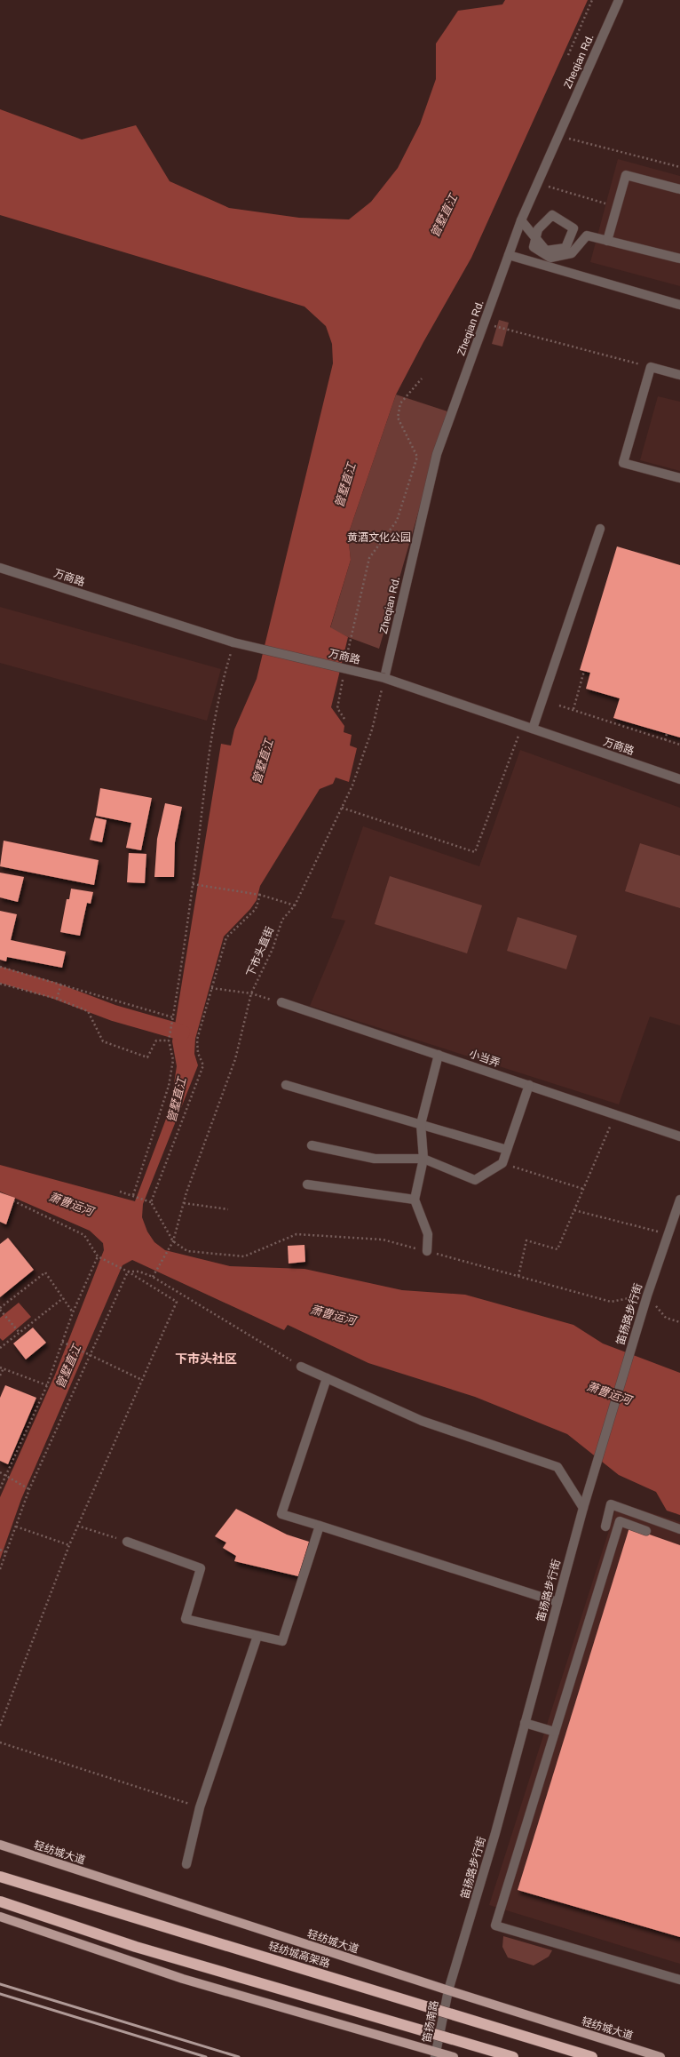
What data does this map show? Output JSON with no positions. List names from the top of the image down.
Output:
{
  "streets": {
    "highway": ["轻纺城高架路"],
    "main road": ["轻纺城大道"],
    "street": [
      "Zheqian Rd.",
      "万商路",
      "小当弄",
      "笛扬路步行街",
      "笛扬南路"
    ],
    "path": ["下市头直街"]
  },
  "crossings": [
    ["Zheqian Rd.", "万商路"],
    ["Zheqian Rd.", "下市头直街"],
    ["万商路", "下市头直街"],
    ["笛扬路步行街", "轻纺城大道"],
    ["笛扬路步行街", "笛扬南路"],
    ["轻纺城大道", "笛扬南路"]
  ],
  "districts": ["下市头社区"],
  "water": ["管墅直江", "萧曹运河"],
  "parks": ["黄酒文化公园"]
}
